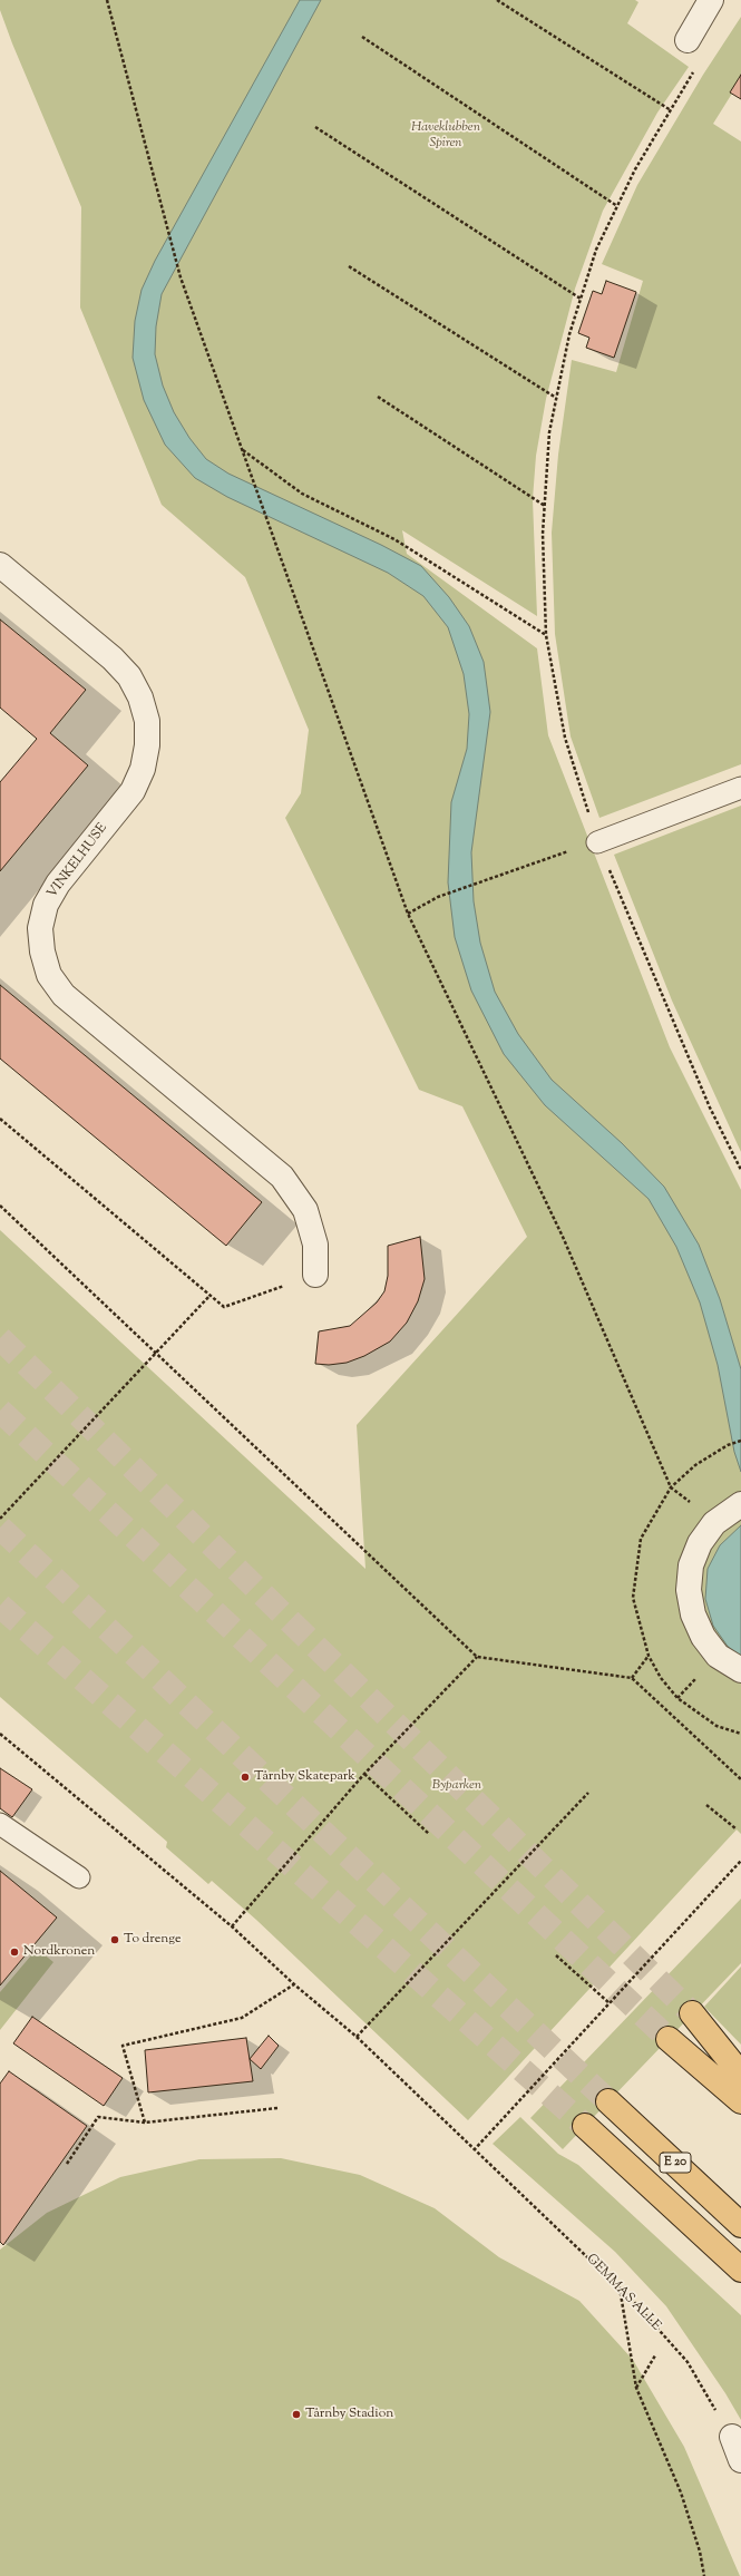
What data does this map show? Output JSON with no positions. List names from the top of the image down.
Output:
{
  "streets": {
    "highway": ["E 20"],
    "street": ["VINKELHUSE"],
    "path": ["GEMMAS ALLE"]
  },
  "parks": ["Haveklubben Spiren", "Byparken"],
  "places": [
    "Tårnby Skatepark",
    "To drenge",
    "Nordkronen",
    "Tårnby Stadion"
  ]
}
